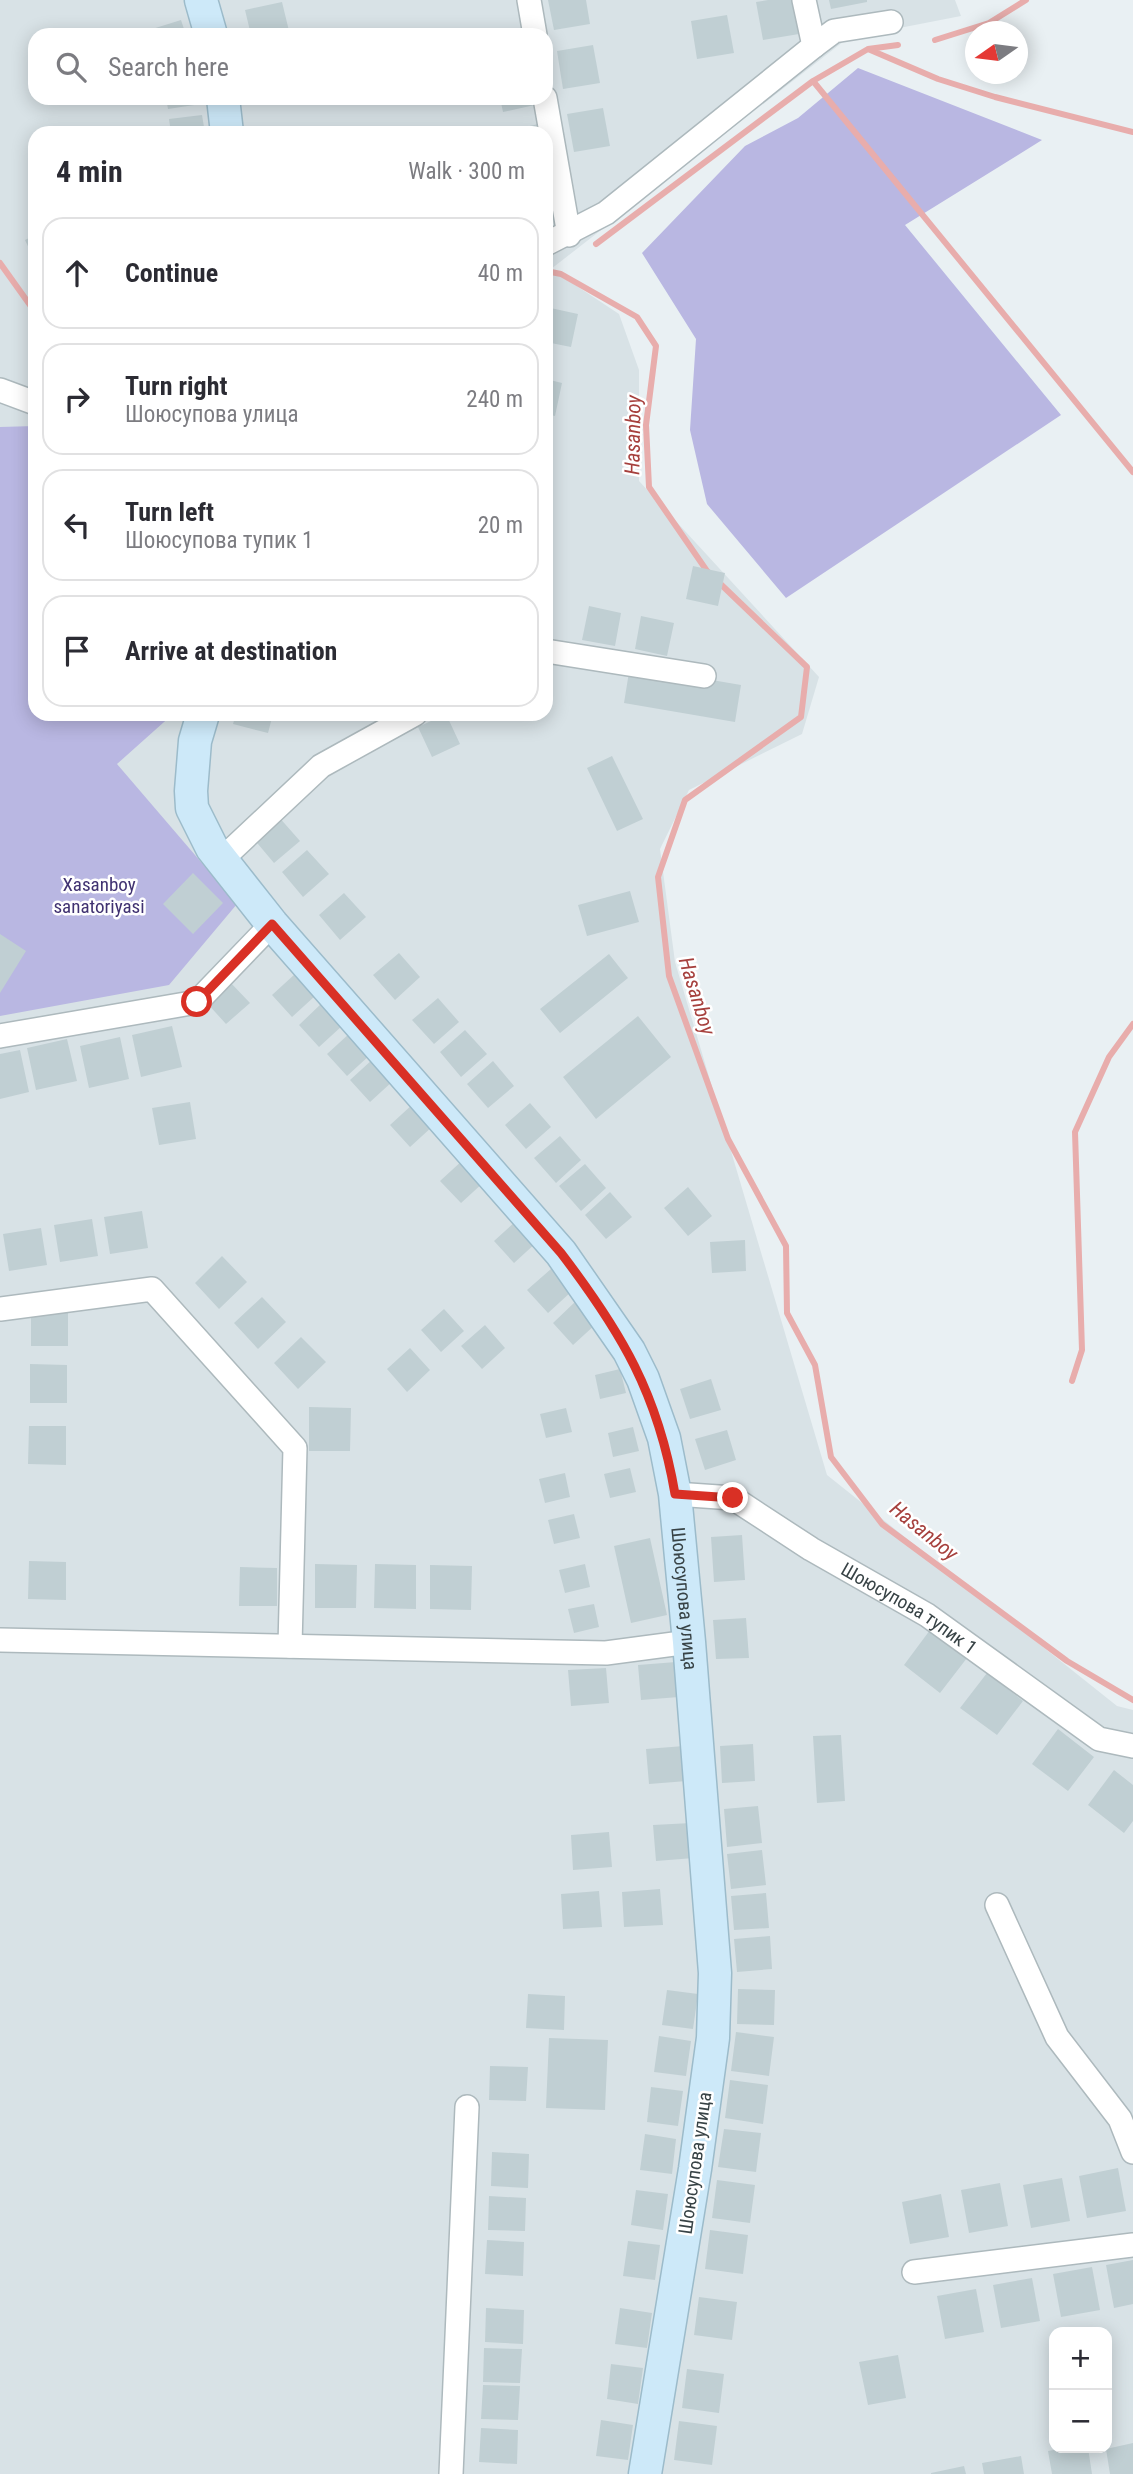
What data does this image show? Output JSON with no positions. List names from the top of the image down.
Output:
{
  "streets": {
    "street": ["Шоюсупова улица", "Шоюсупова тупик 1"]
  },
  "crossings": [
    ["Шоюсупова улица", "Шоюсупова тупик 1"]
  ],
  "water": ["Hasanboy"],
  "parks": ["Xasanboy sanatoriyasi"],
  "north": "left",
  "page": {
    "search": "Search here",
    "heading": ["4 min", "Walk · 300 m"],
    "list": [
      ["Continue", "40 m"],
      ["Turn right", "Шоюсупова улица", "240 m"],
      ["Turn left", "Шоюсупова тупик 1", "20 m"],
      "Arrive at destination"
    ],
    "map_buttons": ["+", "−"]
  }
}
